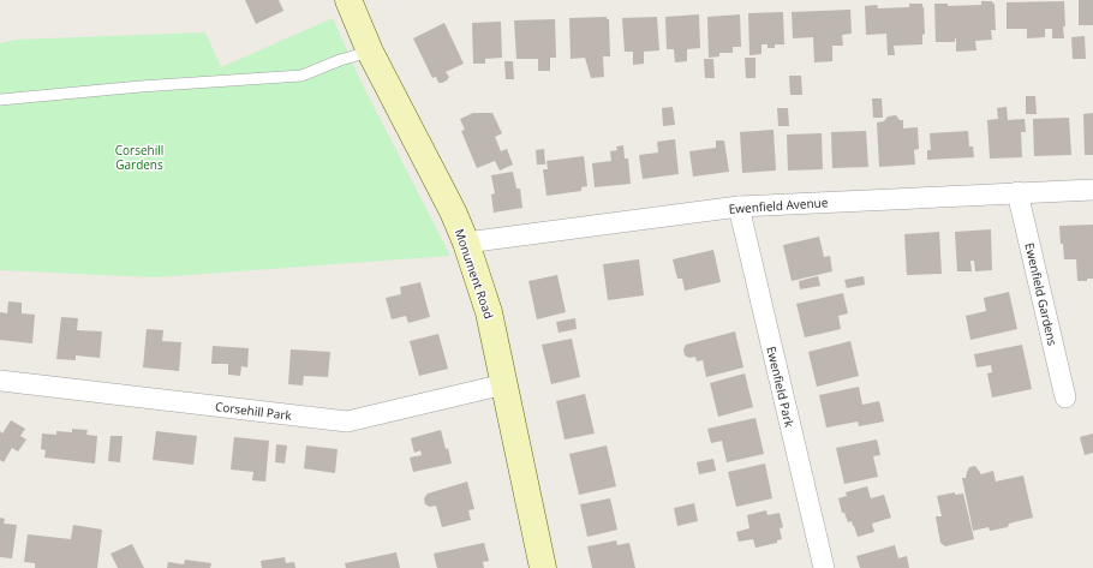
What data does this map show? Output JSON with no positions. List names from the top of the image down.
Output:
{
  "streets": {
    "main road": ["Monument Road"],
    "street": [
      "Ewenfield Avenue",
      "Ewenfield Gardens",
      "Ewenfield Park",
      "Corsehill Park"
    ]
  },
  "crossings": [
    ["Ewenfield Avenue", "Monument Road"],
    ["Ewenfield Avenue", "Ewenfield Gardens"],
    ["Ewenfield Avenue", "Ewenfield Park"],
    ["Monument Road", "Corsehill Park"]
  ],
  "parks": ["Corsehill Gardens"]
}
